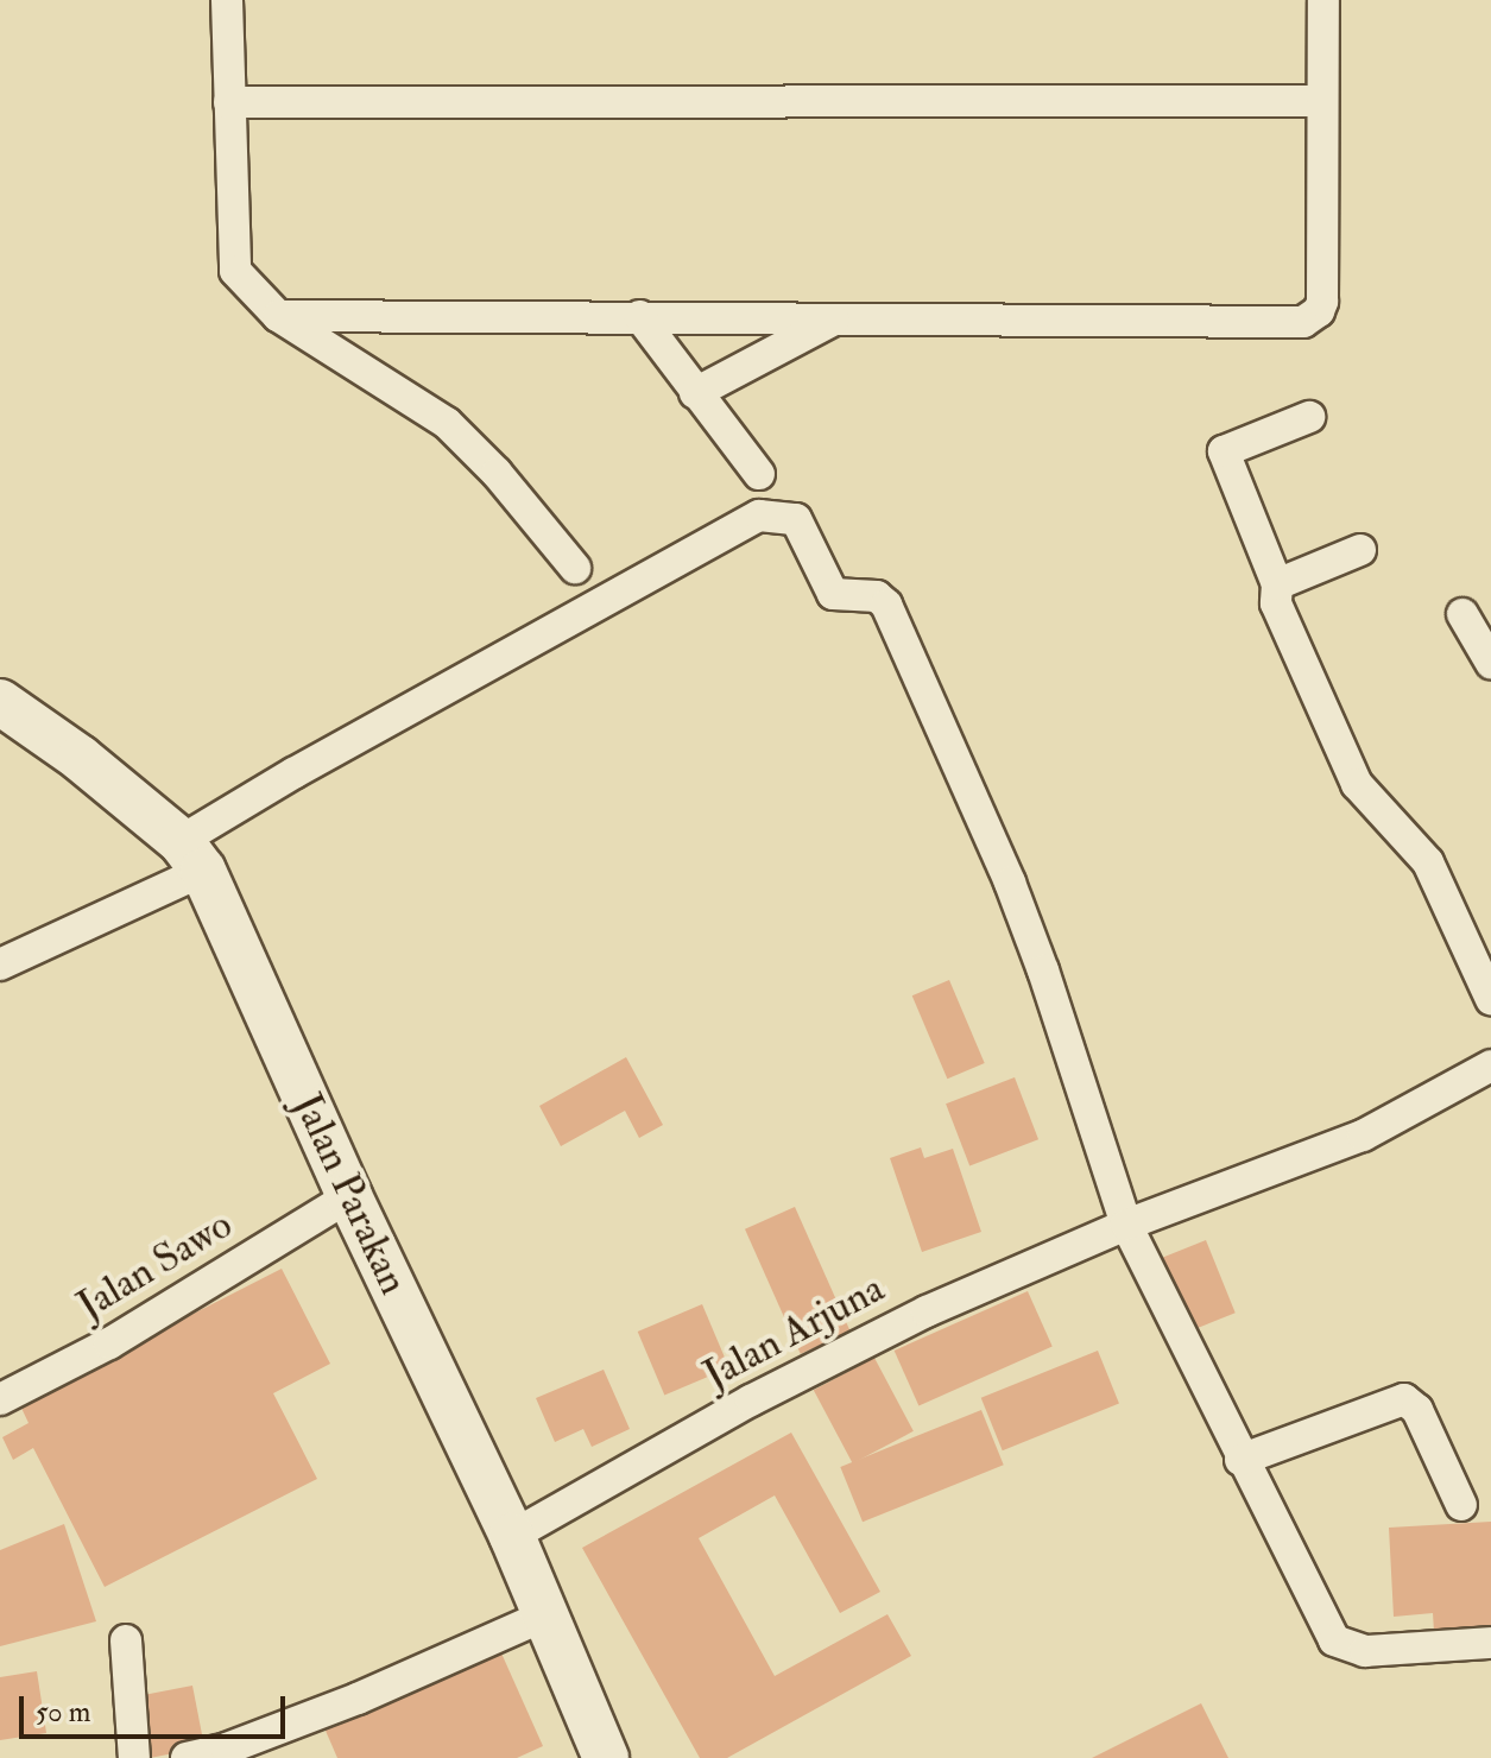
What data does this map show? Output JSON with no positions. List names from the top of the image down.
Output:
{
  "streets": {
    "street": ["Jalan Parakan", "Jalan Sawo", "Jalan Arjuna"]
  },
  "crossings": [
    ["Jalan Parakan", "Jalan Sawo"],
    ["Jalan Parakan", "Jalan Arjuna"]
  ],
  "scale_bar": "50 m"
}
